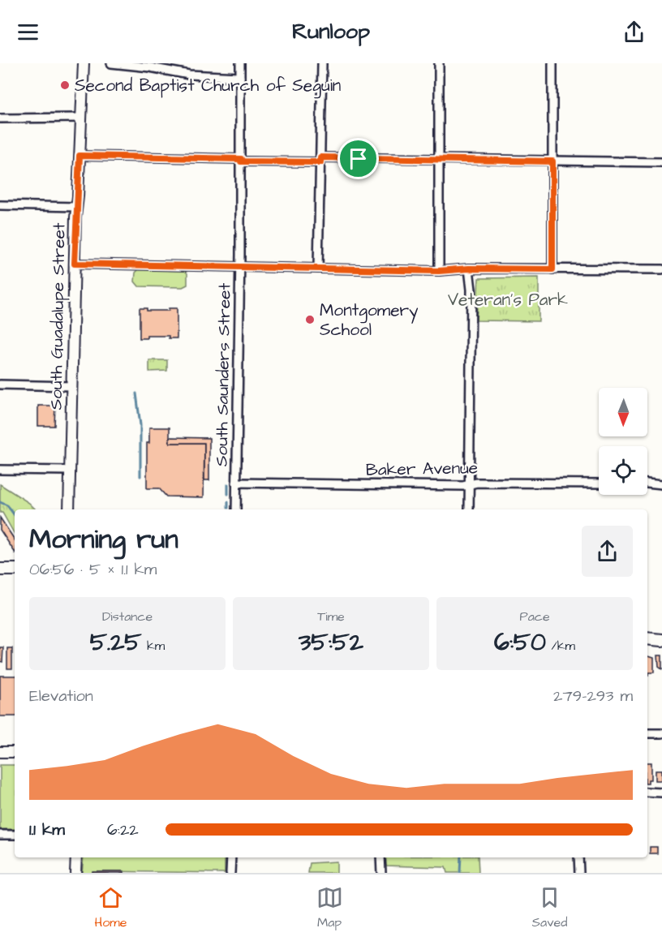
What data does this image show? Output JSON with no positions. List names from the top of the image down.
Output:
{
  "streets": {
    "street": ["South Guadalupe Street", "South Saunders Street", "Baker Avenue"]
  },
  "crossings": [
    ["South Saunders Street", "Baker Avenue"]
  ],
  "parks": ["Veteran’s Park"],
  "places": ["Second Baptist Church of Seguin", "Montgomery School"],
  "north": "bottom",
  "page": {
    "header": "Runloop",
    "heading": ["Morning run", "06:56 · 5 × 1.1 km"],
    "stats": [
      ["Distance", "5.25 km"],
      ["Time", "35:52"],
      ["Pace", "6:50 /km"]
    ],
    "chart": ["Elevation", "279–293 m"],
    "list": [
      {
        "name": "1.1 km",
        "note": "6:22"
      }
    ],
    "tabs": ["Home", "Map", "Saved"]
  }
}
